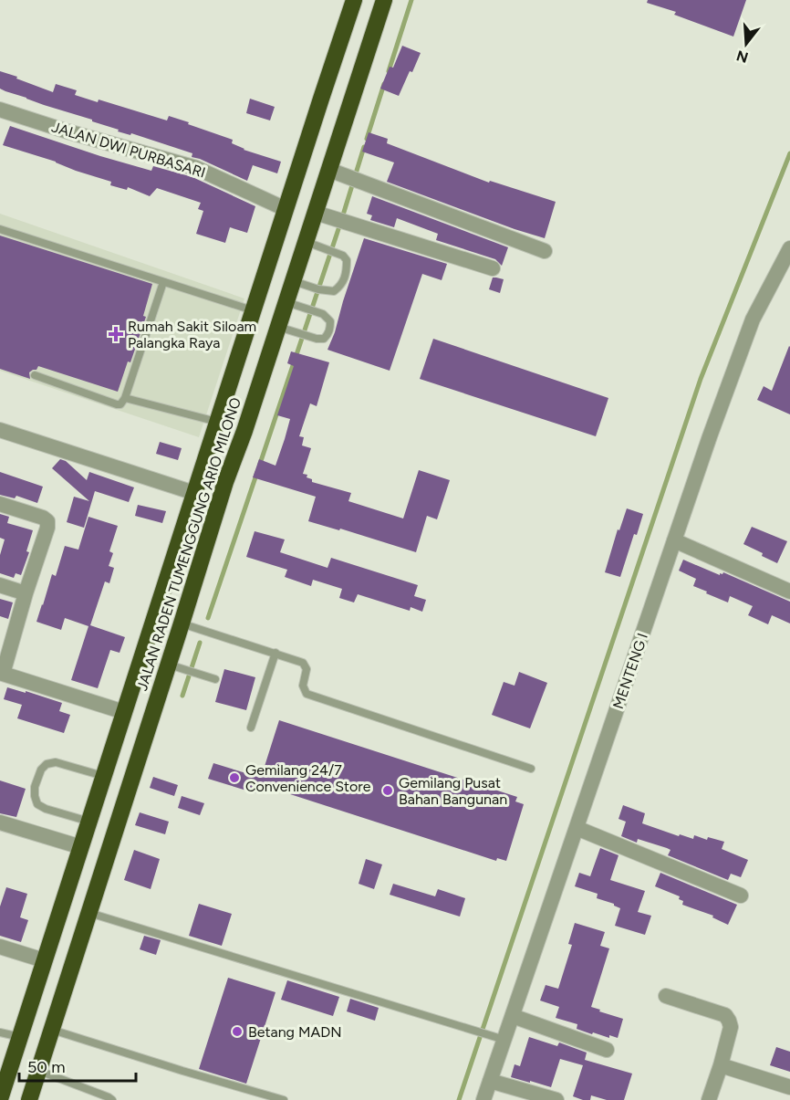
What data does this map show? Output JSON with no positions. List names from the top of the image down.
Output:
{
  "streets": {
    "highway": ["JALAN RADEN TUMENGGUNG ARIO MILONO"],
    "street": ["JALAN DWI PURBASARI", "MENTENG I"]
  },
  "crossings": [
    ["JALAN DWI PURBASARI", "JALAN RADEN TUMENGGUNG ARIO MILONO"]
  ],
  "places": {
    "health": ["Rumah Sakit Siloam Palangka Raya"],
    "other": ["Gemilang 24/7 Convenience Store", "Gemilang Pusat Bahan Bangunan", "Betang MADN"]
  },
  "scale_bar": "50 m",
  "north": "bottom"
}
